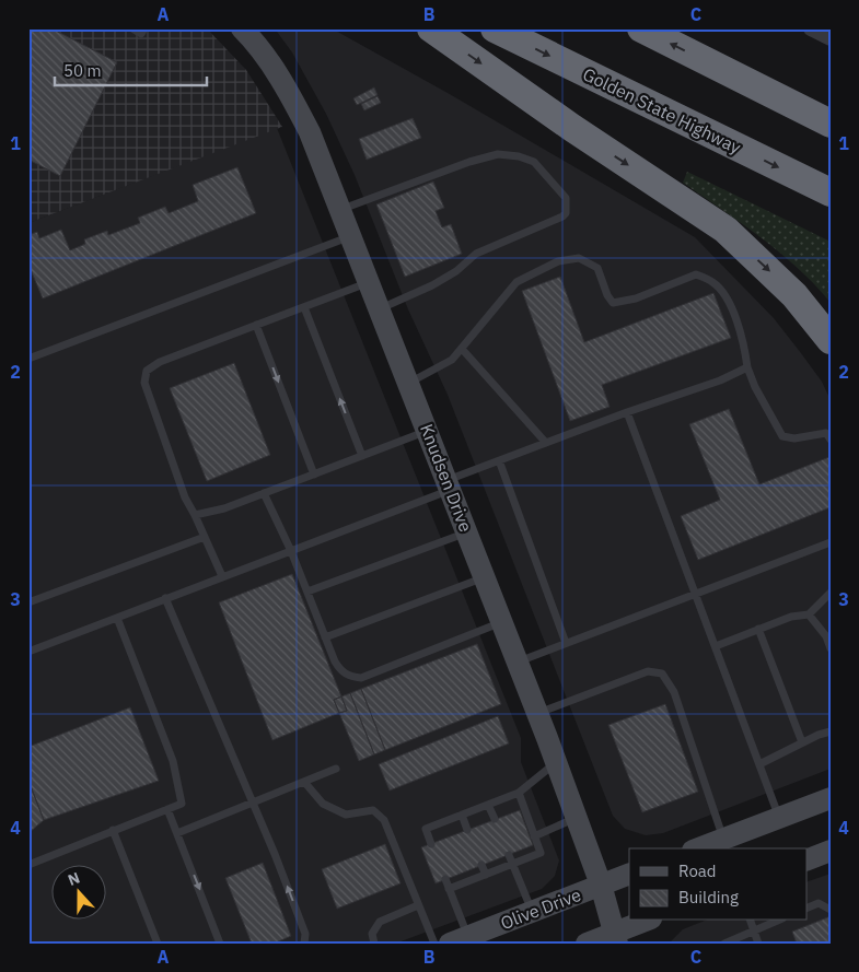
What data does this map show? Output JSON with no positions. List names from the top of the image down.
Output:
{
  "streets": {
    "highway": ["Golden State Highway"],
    "street": ["Knudsen Drive", "Olive Drive"]
  },
  "crossings": [
    ["Knudsen Drive", "Olive Drive"]
  ],
  "legend": ["Road", "Building"],
  "scale_bar": "50 m",
  "north": "top",
  "grid": {
    "columns": ["A", "B", "C"],
    "rows": [
      "1",
      "2",
      "3",
      "4"
    ]
  }
}
